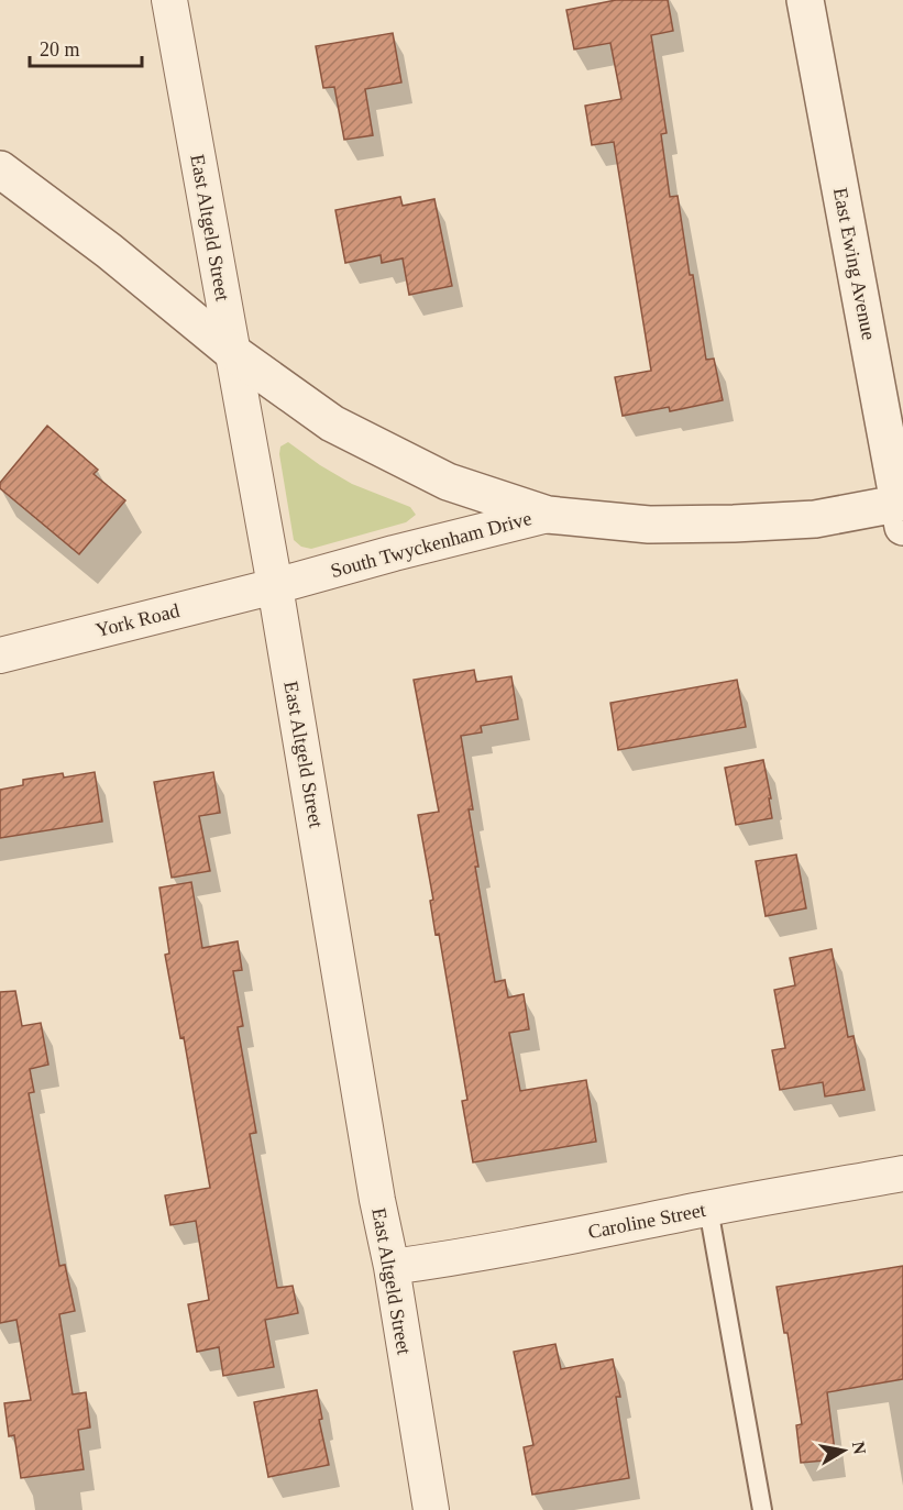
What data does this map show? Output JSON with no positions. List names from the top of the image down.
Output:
{
  "streets": {
    "street": [
      "East Altgeld Street",
      "East Ewing Avenue",
      "South Twyckenham Drive",
      "York Road",
      "Caroline Street"
    ]
  },
  "crossings": [
    ["East Altgeld Street", "South Twyckenham Drive"],
    ["East Altgeld Street", "York Road"],
    ["East Altgeld Street", "Caroline Street"],
    ["East Ewing Avenue", "South Twyckenham Drive"],
    ["South Twyckenham Drive", "York Road"]
  ],
  "scale_bar": "20 m",
  "north": "right"
}
